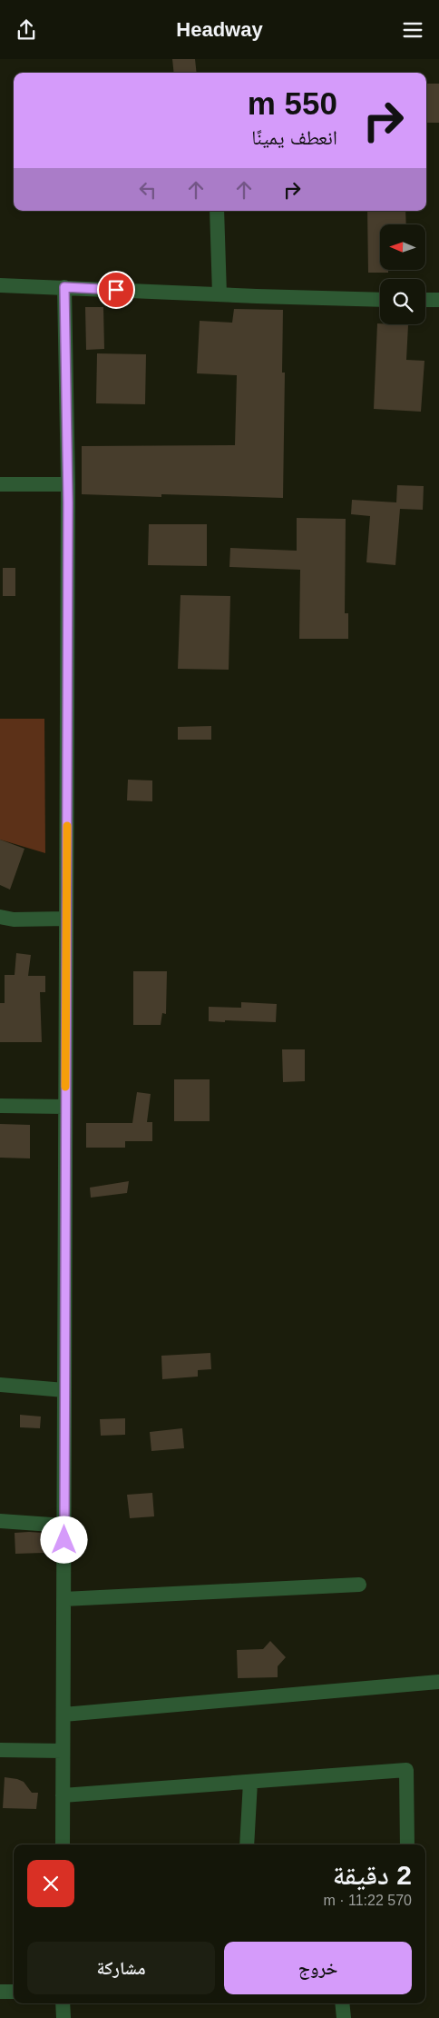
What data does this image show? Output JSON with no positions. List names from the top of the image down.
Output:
{
  "north": "left",
  "page": {
    "header": "Headway",
    "turn": ["550 m", "انعطف يمينًا"],
    "heading": ["2 دقيقة", "570 m · 11:22"],
    "buttons": ["خروج", "مشاركة"]
  }
}
